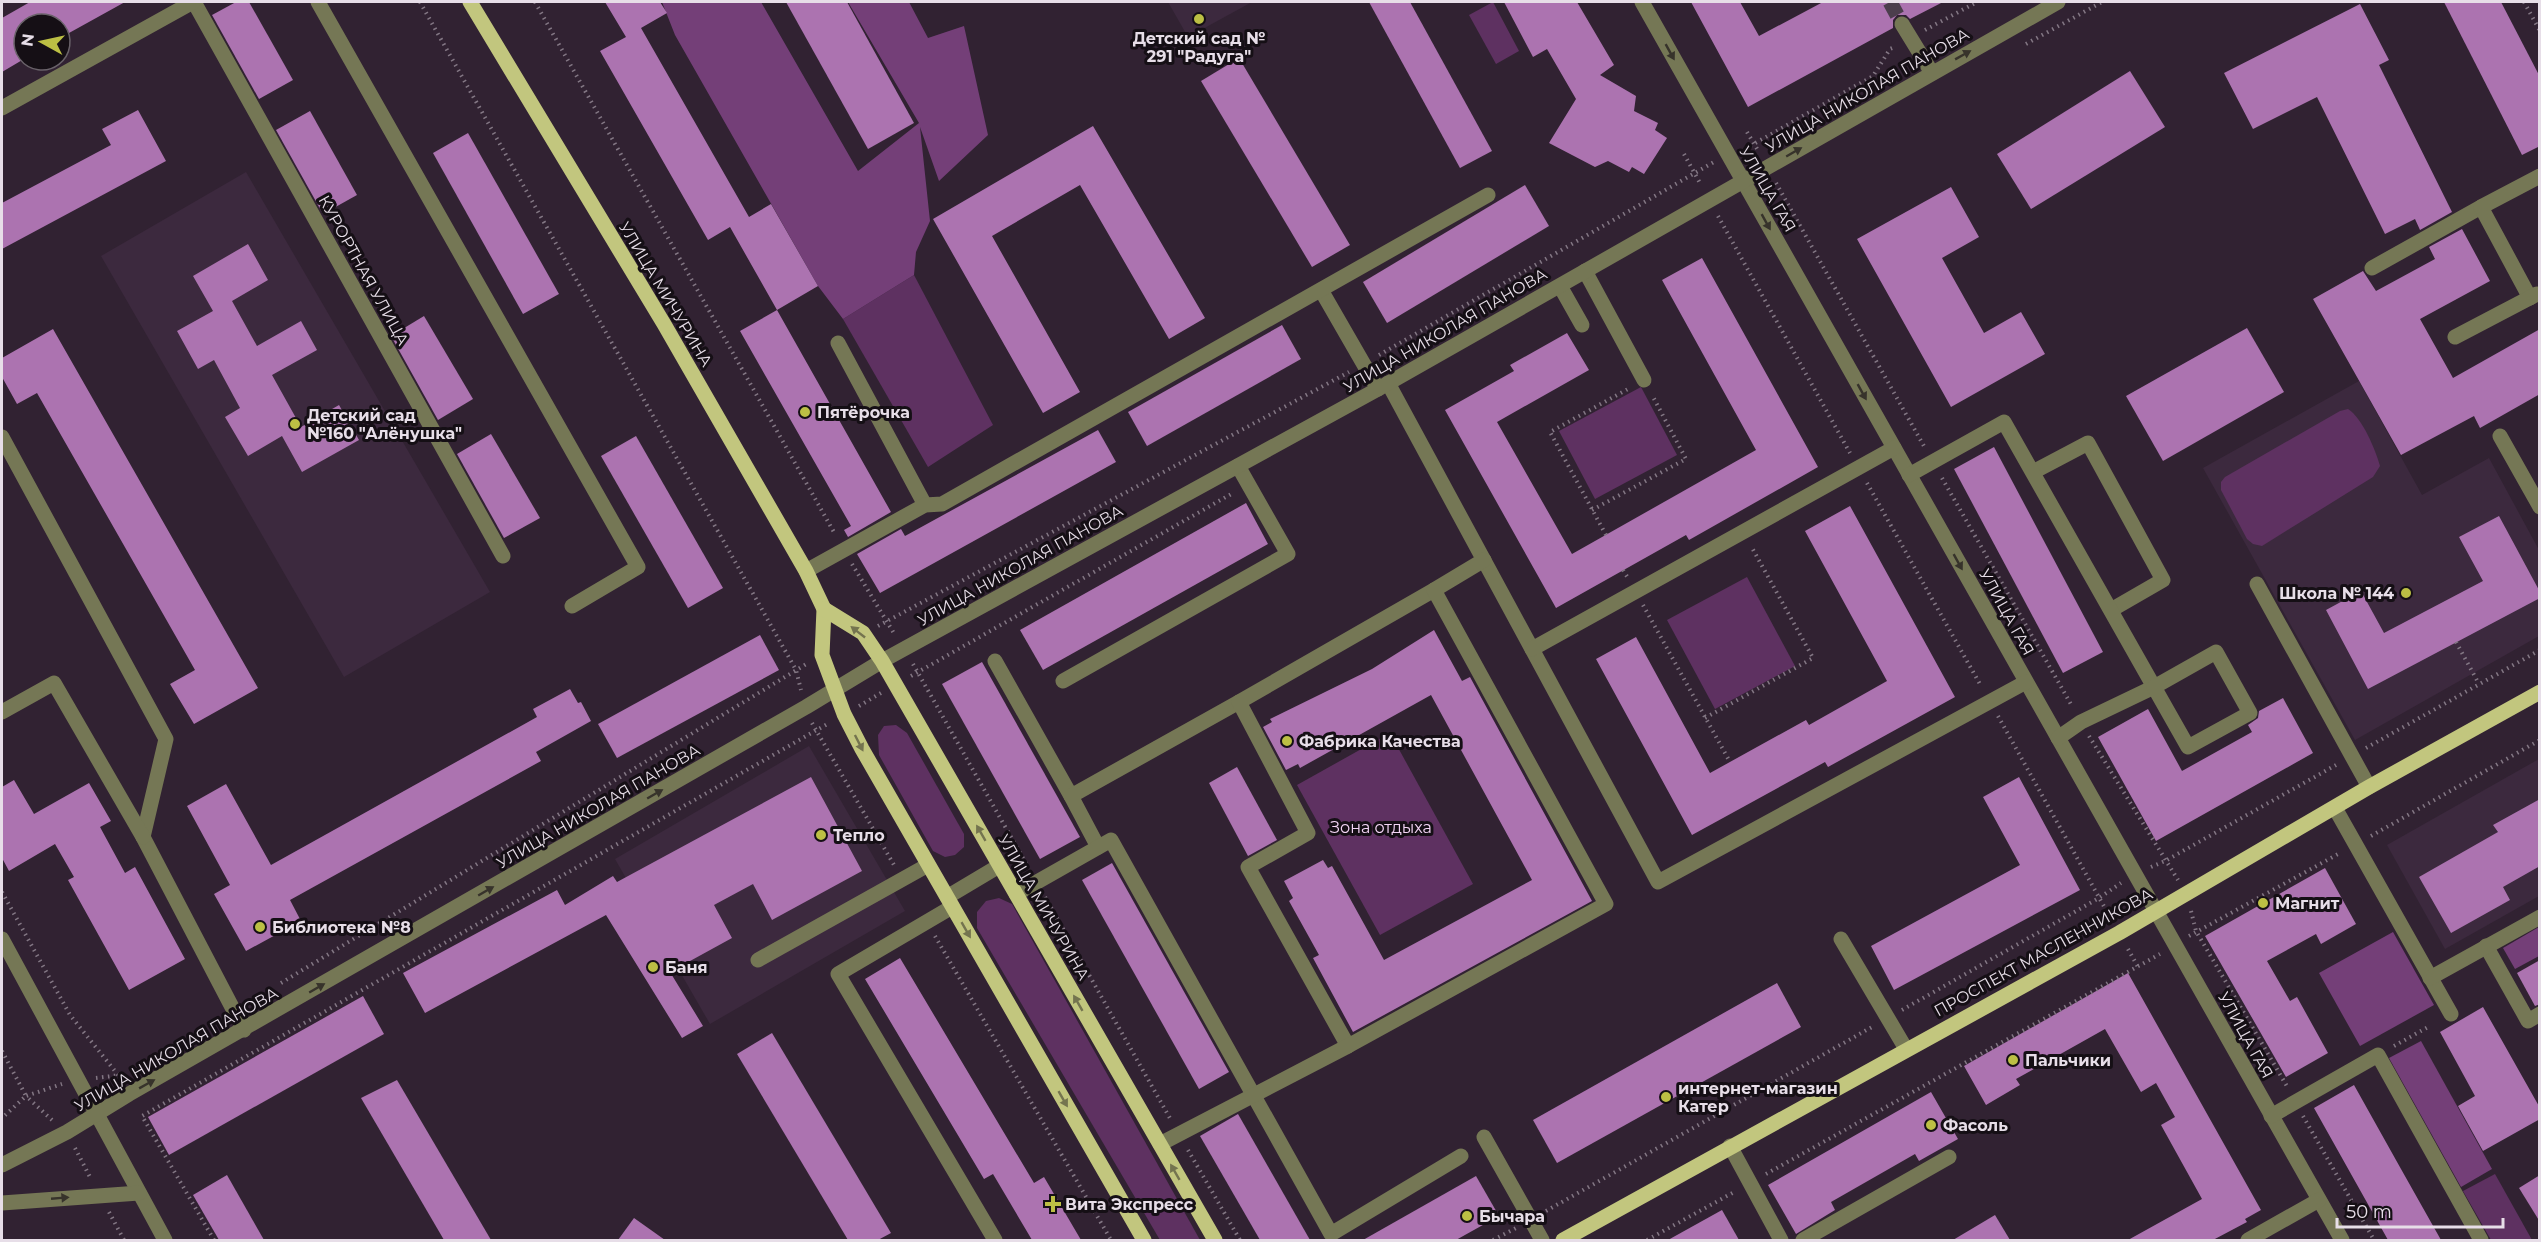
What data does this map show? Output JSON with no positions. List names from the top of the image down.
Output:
{
  "streets": {
    "main road": ["УЛИЦА МИЧУРИНА", "ПРОСПЕКТ МАСЛЕННИКОВА"],
    "street": ["УЛИЦА НИКОЛАЯ ПАНОВА", "УЛИЦА ГАЯ", "КУРОРТНАЯ УЛИЦА"]
  },
  "crossings": [
    ["УЛИЦА НИКОЛАЯ ПАНОВА", "УЛИЦА ГАЯ"],
    ["УЛИЦА НИКОЛАЯ ПАНОВА", "УЛИЦА МИЧУРИНА"],
    ["УЛИЦА ГАЯ", "ПРОСПЕКТ МАСЛЕННИКОВА"]
  ],
  "one_way": ["УЛИЦА НИКОЛАЯ ПАНОВА", "УЛИЦА ГАЯ"],
  "parks": ["Зона отдыха"],
  "places": {
    "other": [
      "Детский сад № 291 \"Радуга\"",
      "Пятёрочка",
      "Детский сад №160 \"Алёнушка\"",
      "Школа № 144",
      "Фабрика Качества",
      "Тепло",
      "Магнит",
      "Библиотека №8",
      "Баня",
      "Пальчики",
      "интернет-магазин Катер",
      "Фасоль",
      "Бычара"
    ],
    "health": ["Вита Экспресс"]
  },
  "scale_bar": "50 m",
  "north": "left"
}
